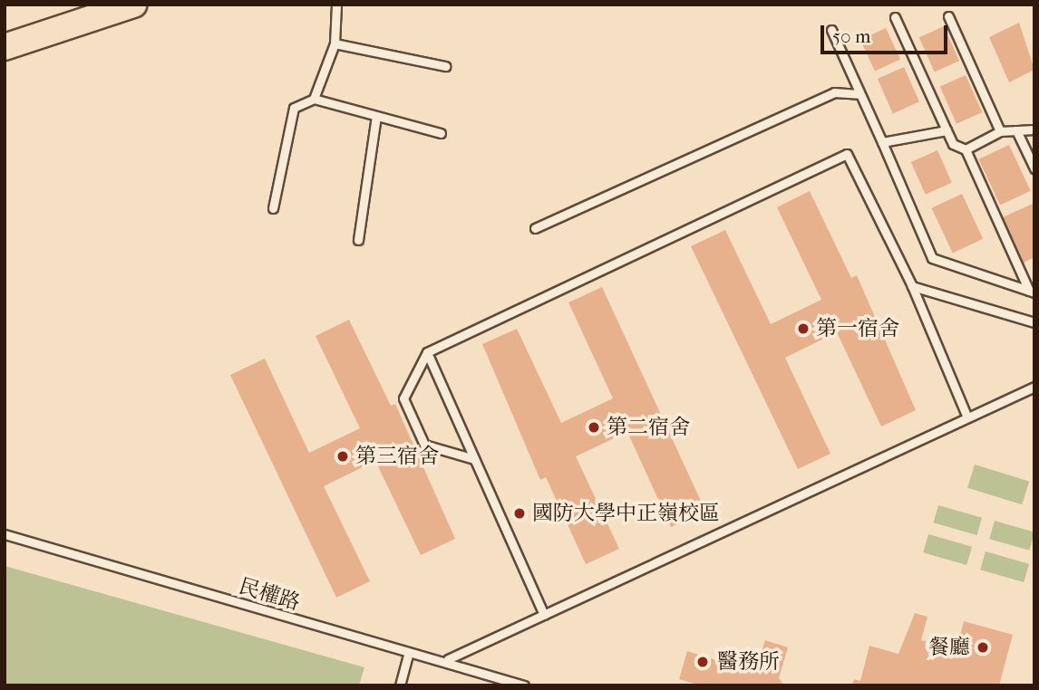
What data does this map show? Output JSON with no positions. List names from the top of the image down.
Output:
{
  "streets": {
    "lane": ["民權路"]
  },
  "places": [
    "第一宿舍",
    "第二宿舍",
    "第三宿舍",
    "國防大學中正嶺校區",
    "餐廳",
    "醫務所"
  ],
  "scale_bar": "50 m"
}
